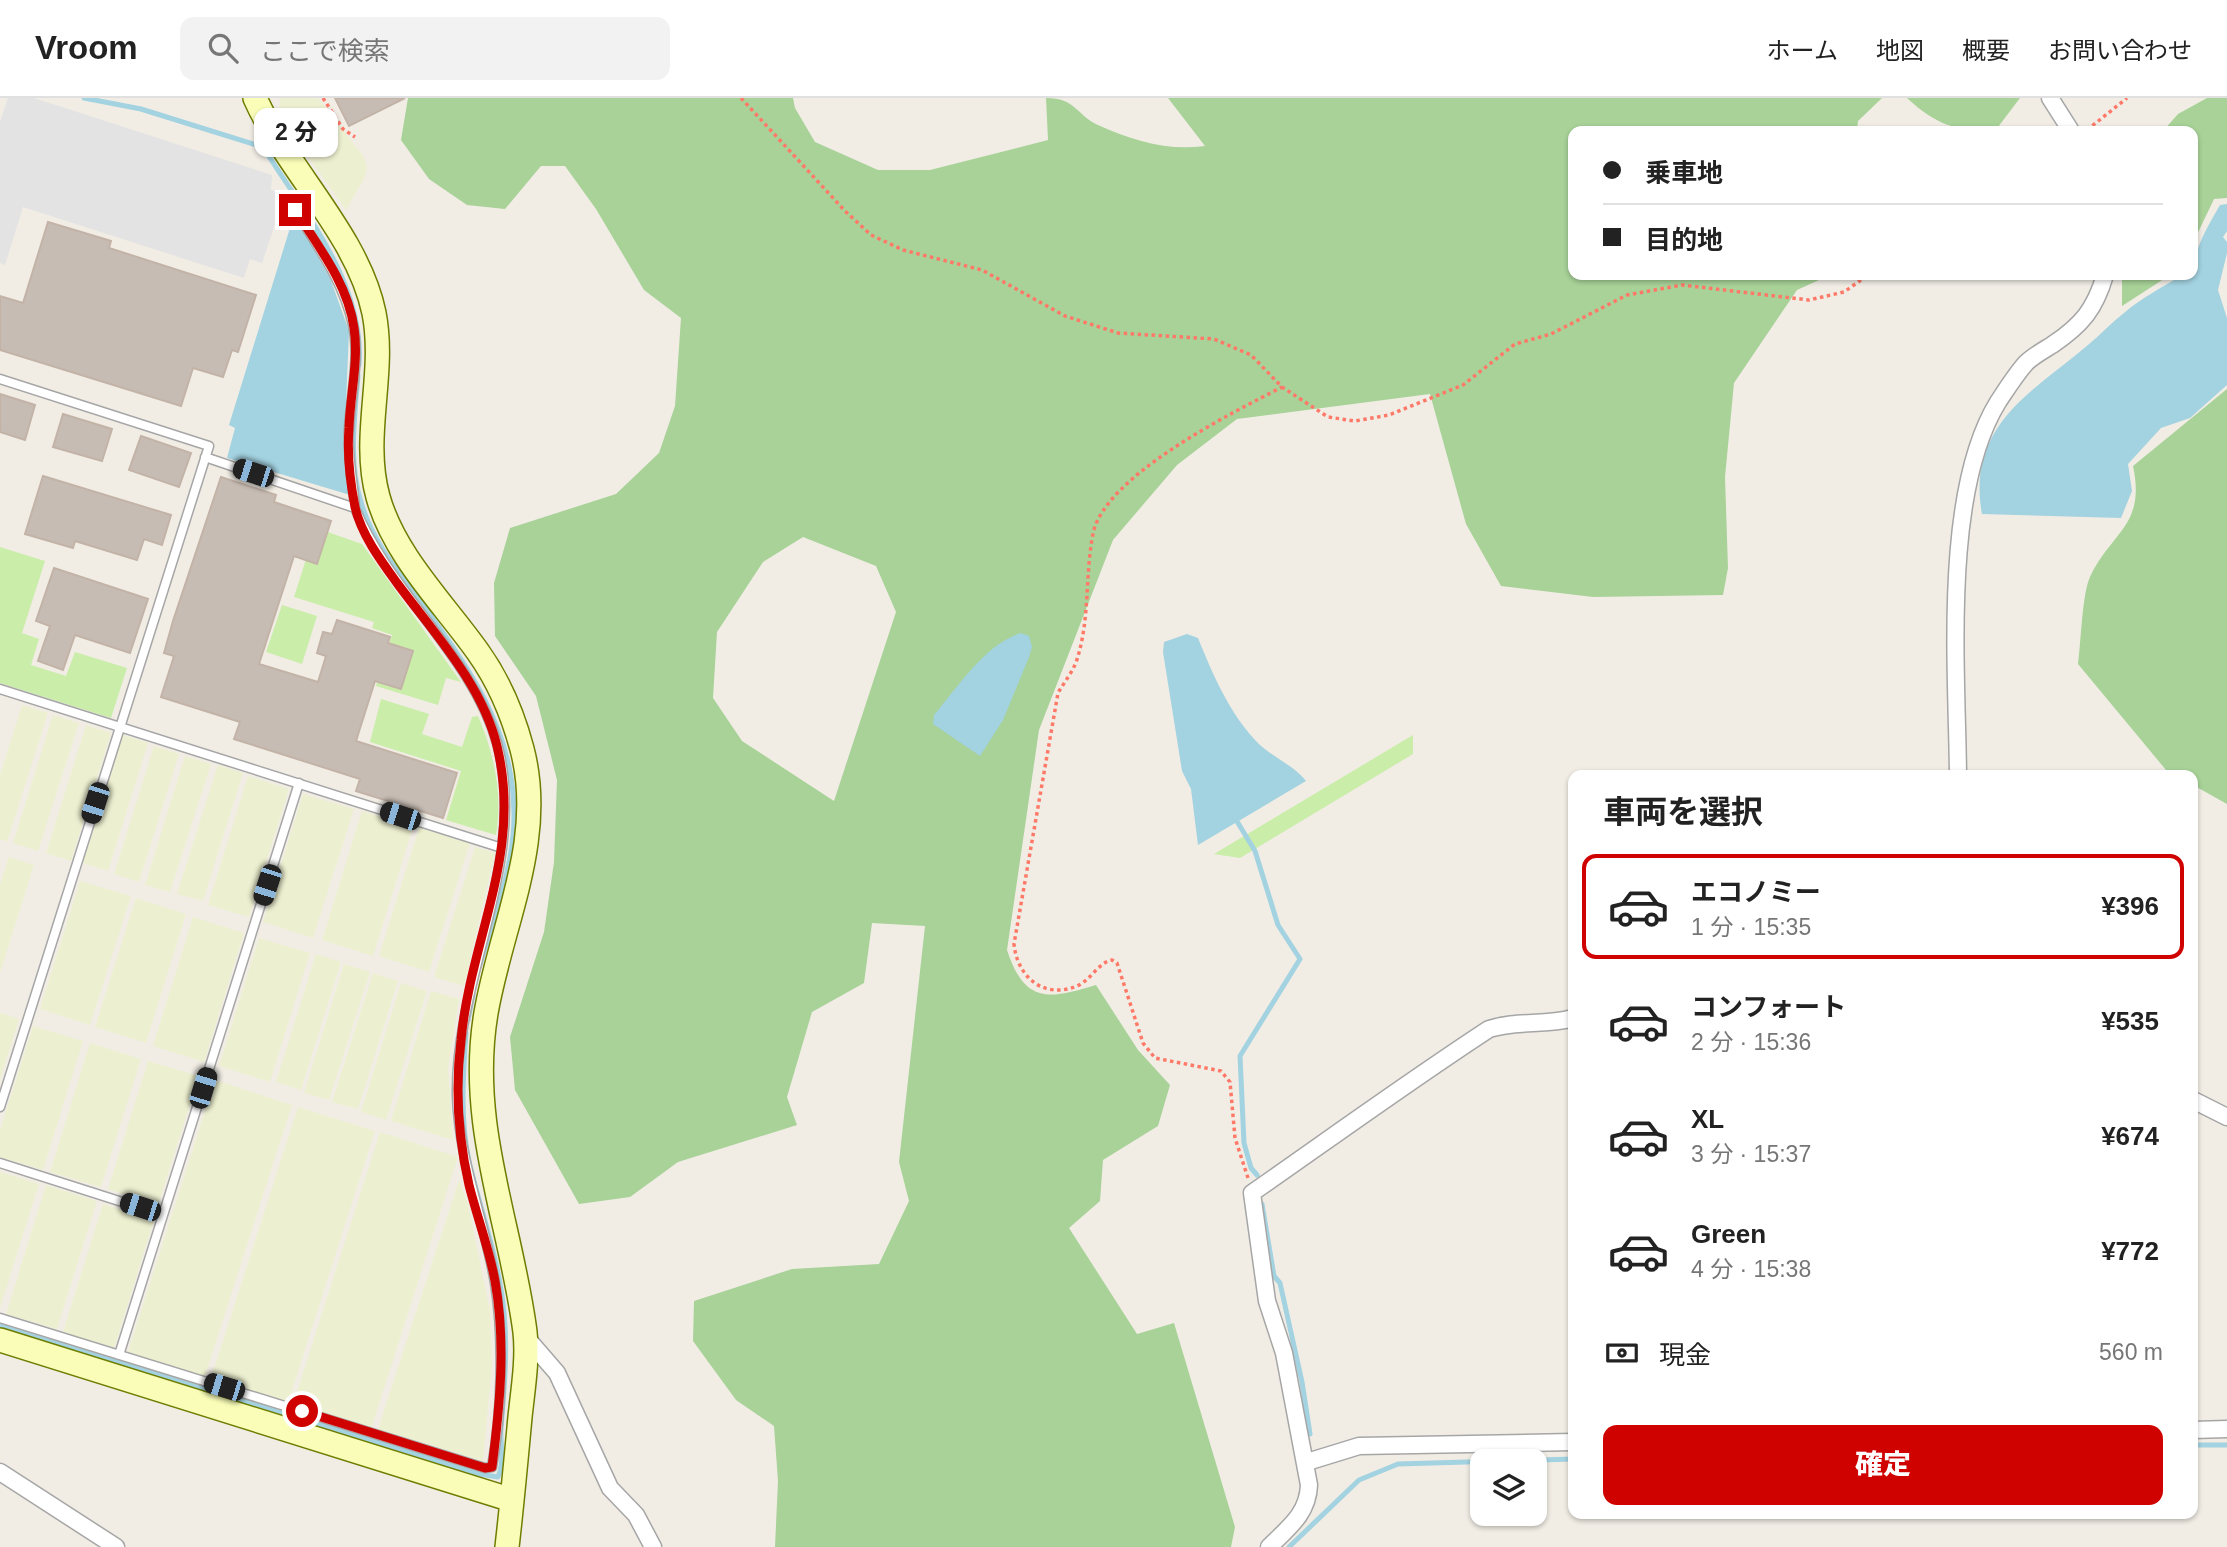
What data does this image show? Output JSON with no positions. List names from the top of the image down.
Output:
{
  "page": {
    "header": "Vroom",
    "search": "ここで検索",
    "nav": [
      "ホーム",
      "地図",
      "概要",
      "お問い合わせ"
    ],
    "bubble": "2 分",
    "banner": ["乗車地", "目的地"],
    "heading": "車両を選択",
    "list": [
      {
        "name": "エコノミー",
        "note": "1 分 · 15:35",
        "value": "¥396"
      },
      {
        "name": "コンフォート",
        "note": "2 分 · 15:36",
        "value": "¥535"
      },
      {
        "name": "XL",
        "note": "3 分 · 15:37",
        "value": "¥674"
      },
      {
        "name": "Green",
        "note": "4 分 · 15:38",
        "value": "¥772"
      }
    ],
    "pay": ["現金", "560 m"],
    "buttons": "確定"
  }
}
